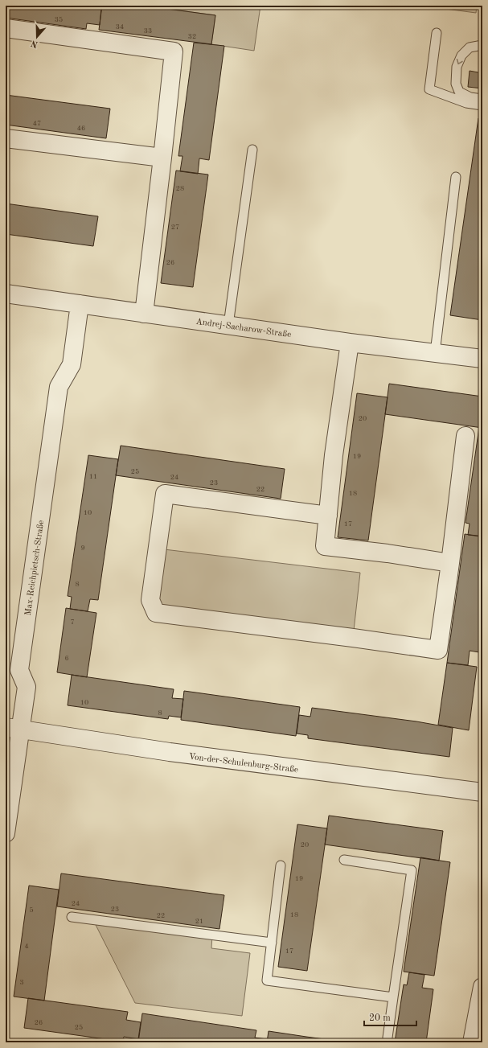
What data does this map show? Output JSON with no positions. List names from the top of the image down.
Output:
{
  "streets": {
    "street": ["Andrej-Sacharow-Straße", "Max-Reichpietsch-Straße", "Von-der-Schulenburg-Straße"]
  },
  "crossings": [
    ["Andrej-Sacharow-Straße", "Max-Reichpietsch-Straße"],
    ["Max-Reichpietsch-Straße", "Von-der-Schulenburg-Straße"]
  ],
  "house_numbers": [
    "35",
    "34",
    "33",
    "32",
    "47",
    "46",
    "28",
    "27",
    "26",
    "20",
    "19",
    "25",
    "11",
    "24",
    "23",
    "22",
    "18",
    "10",
    "17",
    "9",
    "8",
    "7",
    "6",
    "10",
    "8",
    "20",
    "19",
    "24",
    "23",
    "5",
    "18",
    "22",
    "21",
    "4",
    "17",
    "3",
    "26",
    "25"
  ],
  "scale_bar": "20 m",
  "north": "bottom"
}
